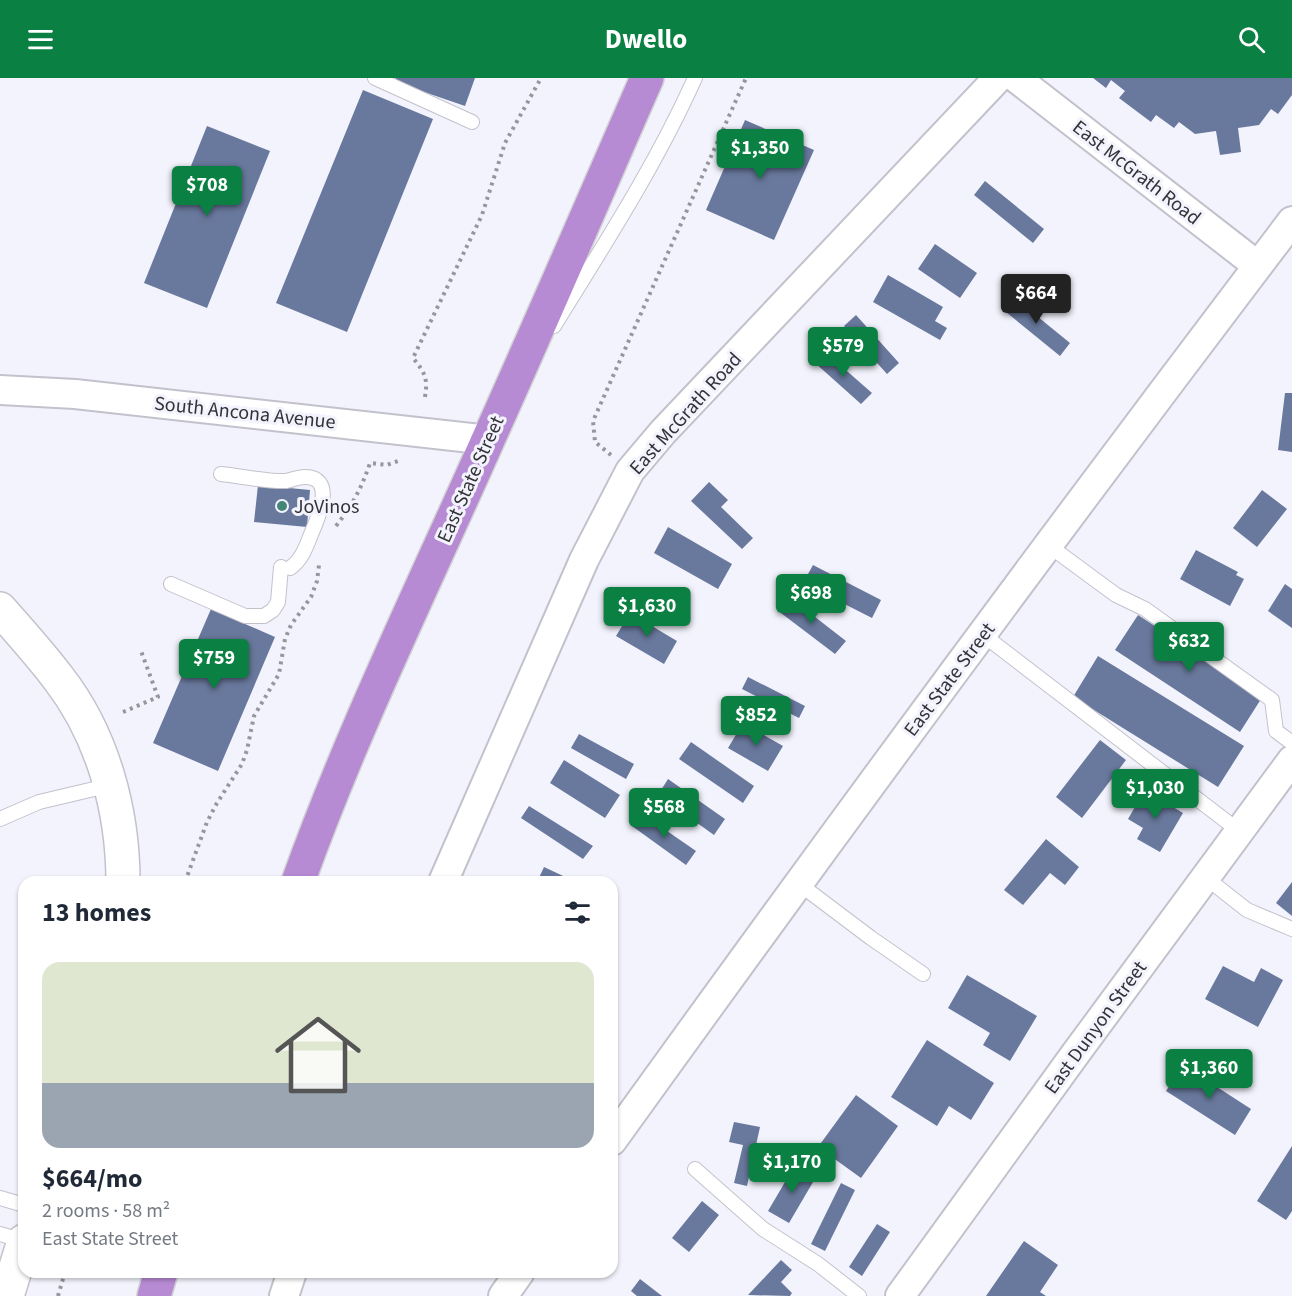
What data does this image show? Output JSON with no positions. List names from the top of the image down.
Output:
{
  "streets": {
    "highway": ["East State Street"],
    "street": ["East McGrath Road", "South Ancona Avenue", "East Dunyon Street"]
  },
  "crossings": [
    ["East McGrath Road", "East State Street"],
    ["South Ancona Avenue", "East State Street"]
  ],
  "places": ["JoVinos"],
  "page": {
    "header": "Dwello",
    "price": [
      "$1,350",
      "$708",
      "$664",
      "$579",
      "$698",
      "$1,630",
      "$632",
      "$759",
      "$852",
      "$1,030",
      "$568",
      "$1,360",
      "$1,170"
    ],
    "heading": "13 homes",
    "list": [
      {
        "name": "$664/mo",
        "note": "2 rooms · 58 m² · East State Street"
      }
    ]
  }
}
